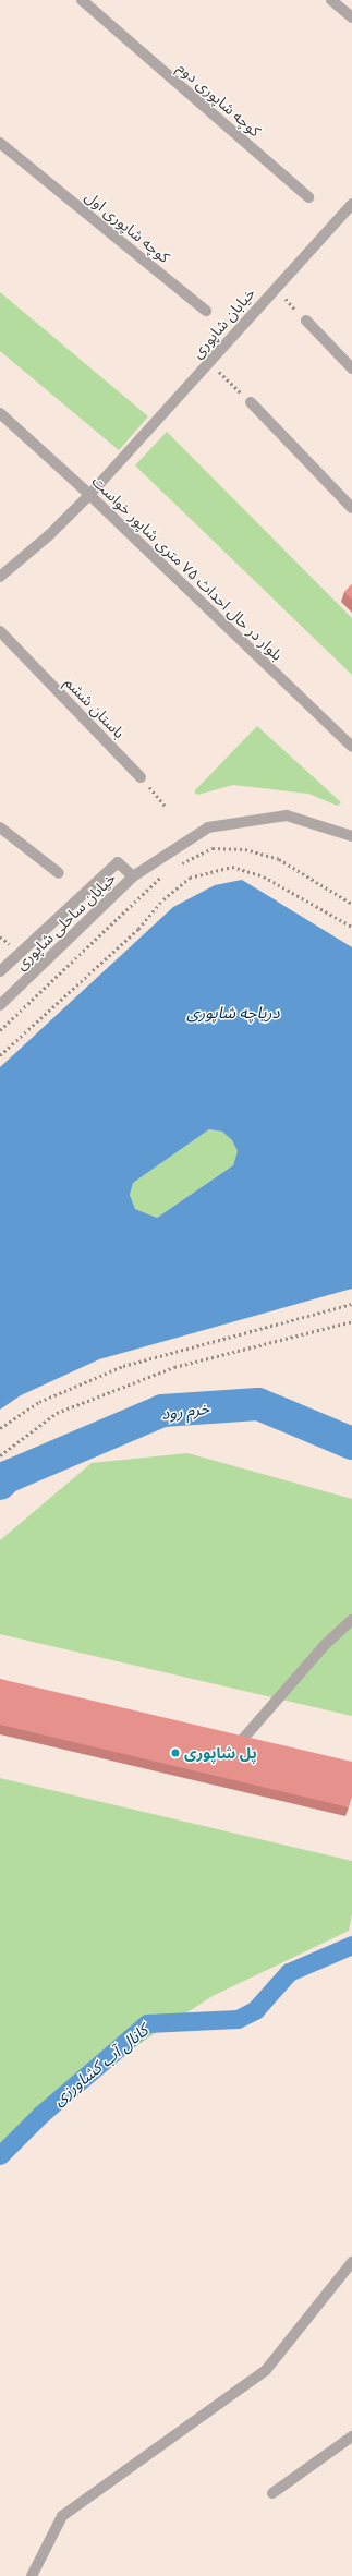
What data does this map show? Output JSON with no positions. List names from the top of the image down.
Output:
{
  "streets": {
    "street": [
      "کوچه شاپوری دوم",
      "کوچه شاپوری اول",
      "خیابان شاپوری",
      "بلوار در حال احداث ۷۵ متری شاپور خواست",
      "باستان ششم",
      "خیابان ساحلی شاپوری"
    ]
  },
  "crossings": [
    ["خیابان شاپوری", "بلوار در حال احداث ۷۵ متری شاپور خواست"]
  ],
  "water": ["دریاچه شاپوری", "خرم رود", "کانال آب کشاورزی"],
  "places": ["پل شاپوری"]
}
